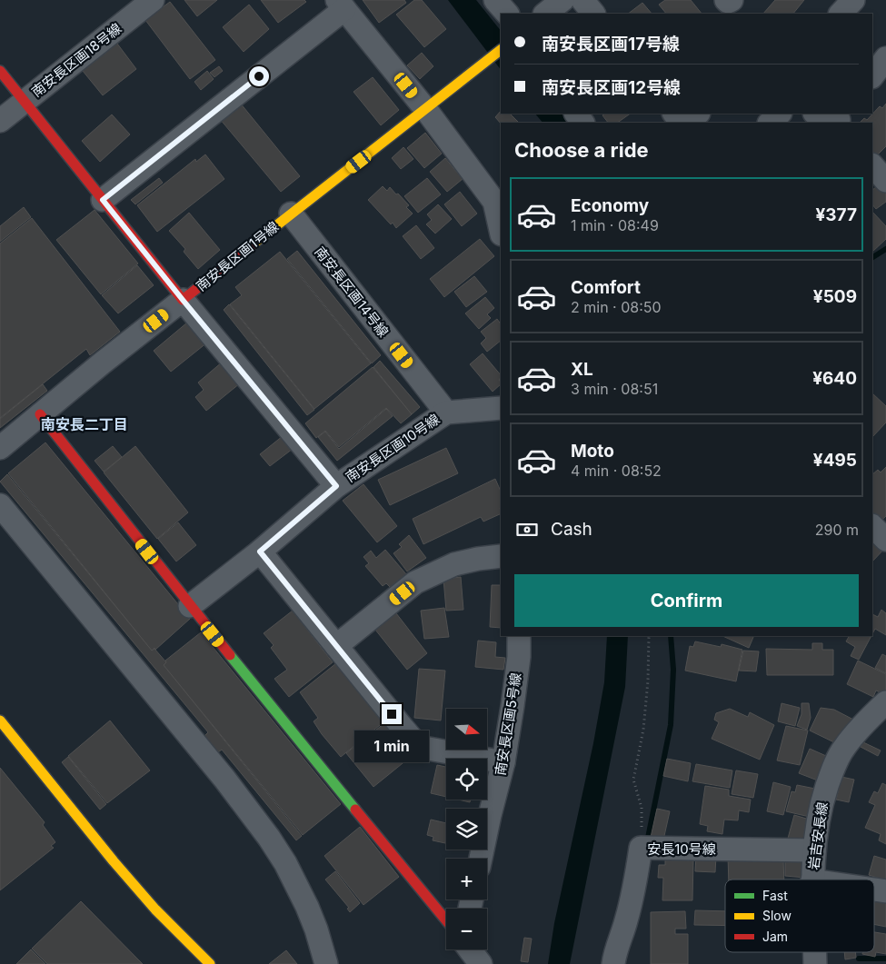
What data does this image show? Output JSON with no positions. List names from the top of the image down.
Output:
{
  "streets": {
    "street": [
      "南安長区画18号線",
      "南安長区画1号線",
      "南安長区画14号線",
      "南安長区画10号線",
      "南安長区画5号線",
      "岩吉安長線",
      "安長10号線"
    ]
  },
  "crossings": [
    ["南安長区画18号線", "南安長区画1号線"],
    ["南安長区画1号線", "南安長区画14号線"],
    ["南安長区画14号線", "南安長区画10号線"],
    ["岩吉安長線", "安長10号線"]
  ],
  "districts": ["南安長二丁目"],
  "legend": ["Fast", "Slow", "Jam"],
  "north": "right",
  "page": {
    "banner": ["南安長区画17号線", "南安長区画12号線"],
    "heading": "Choose a ride",
    "list": [
      {
        "name": "Economy",
        "note": "1 min · 08:49",
        "value": "¥377"
      },
      {
        "name": "Comfort",
        "note": "2 min · 08:50",
        "value": "¥509"
      },
      {
        "name": "XL",
        "note": "3 min · 08:51",
        "value": "¥640"
      },
      {
        "name": "Moto",
        "note": "4 min · 08:52",
        "value": "¥495"
      }
    ],
    "pay": ["Cash", "290 m"],
    "buttons": "Confirm",
    "map_buttons": ["+", "−"],
    "bubble": "1 min"
  }
}
